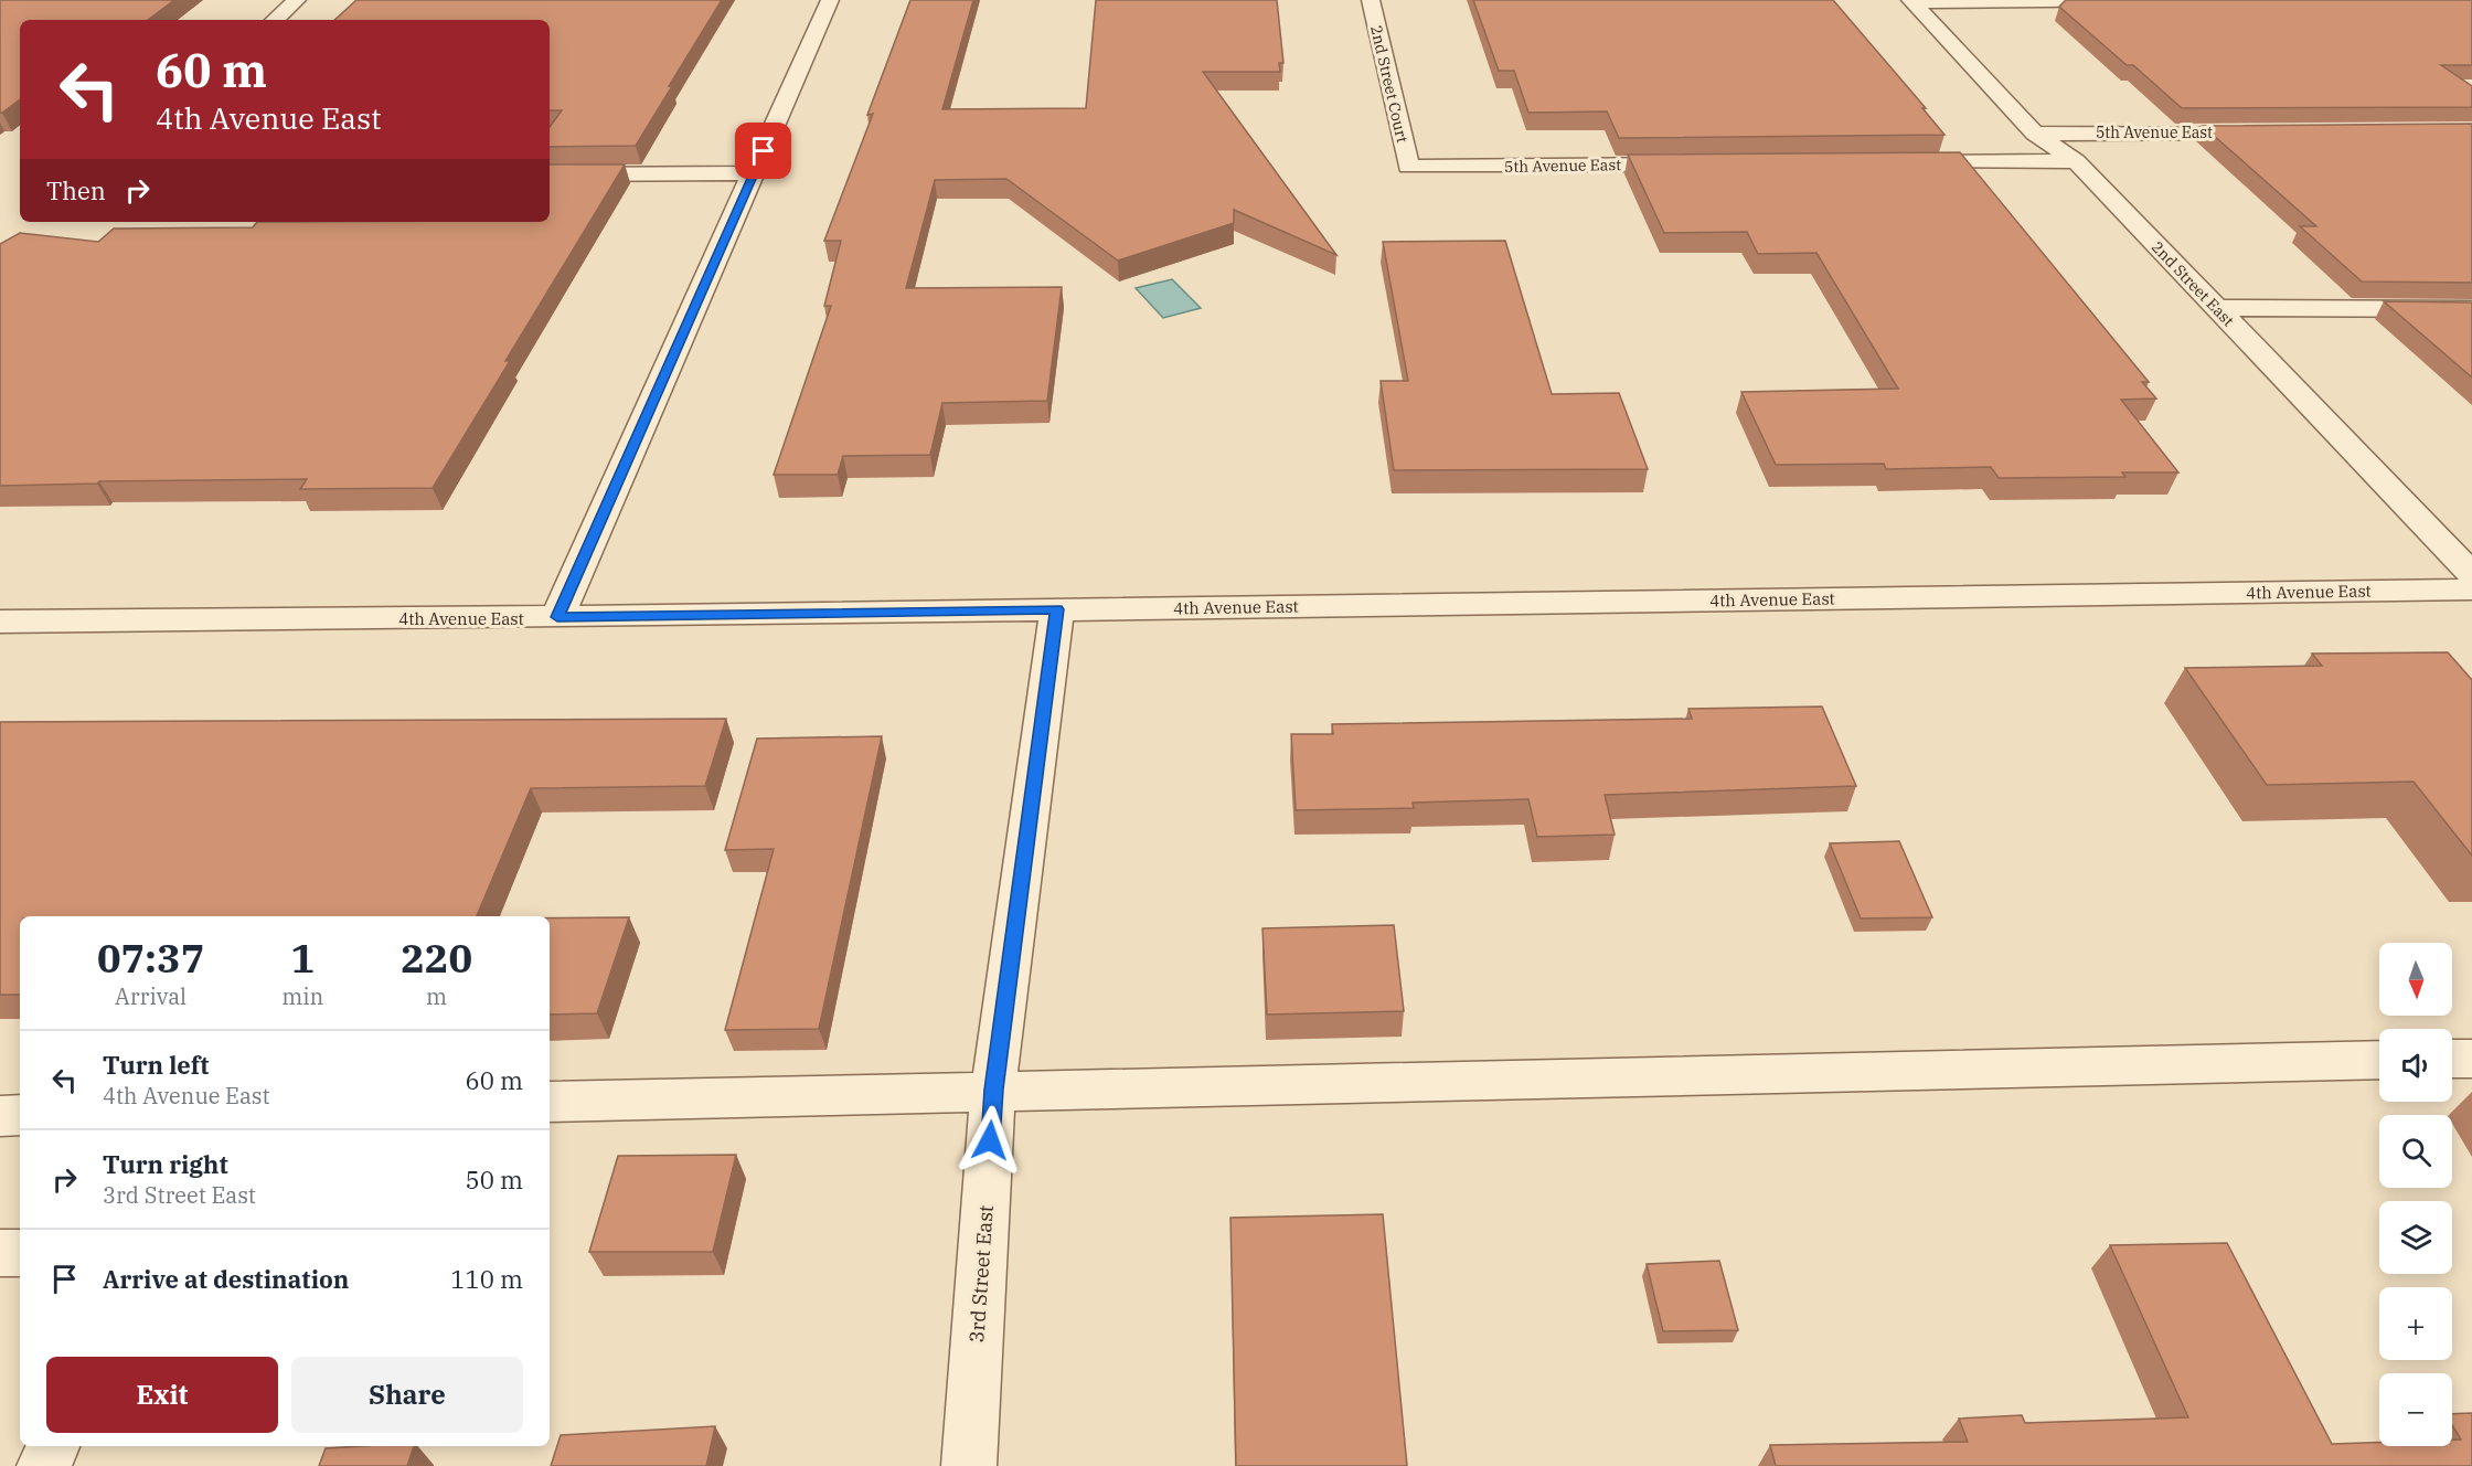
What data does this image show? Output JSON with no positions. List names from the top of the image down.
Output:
{
  "streets": {
    "street": [
      "2nd Street Court",
      "5th Avenue East",
      "2nd Street East",
      "4th Avenue East",
      "3rd Street East"
    ]
  },
  "crossings": [
    ["2nd Street Court", "5th Avenue East"],
    ["5th Avenue East", "2nd Street East"],
    ["4th Avenue East", "3rd Street East"]
  ],
  "north": "bottom",
  "page": {
    "turn": ["60 m", "4th Avenue East"],
    "then": "Then",
    "eta": [
      "07:37",
      "Arrival",
      "1",
      "min",
      "220",
      "m"
    ],
    "map_buttons": ["+", "−"],
    "list": [
      {
        "name": "Turn left",
        "note": "4th Avenue East",
        "value": "60 m"
      },
      {
        "name": "Turn right",
        "note": "3rd Street East",
        "value": "50 m"
      },
      {
        "name": "Arrive at destination",
        "value": "110 m"
      }
    ],
    "buttons": ["Exit", "Share"]
  }
}
